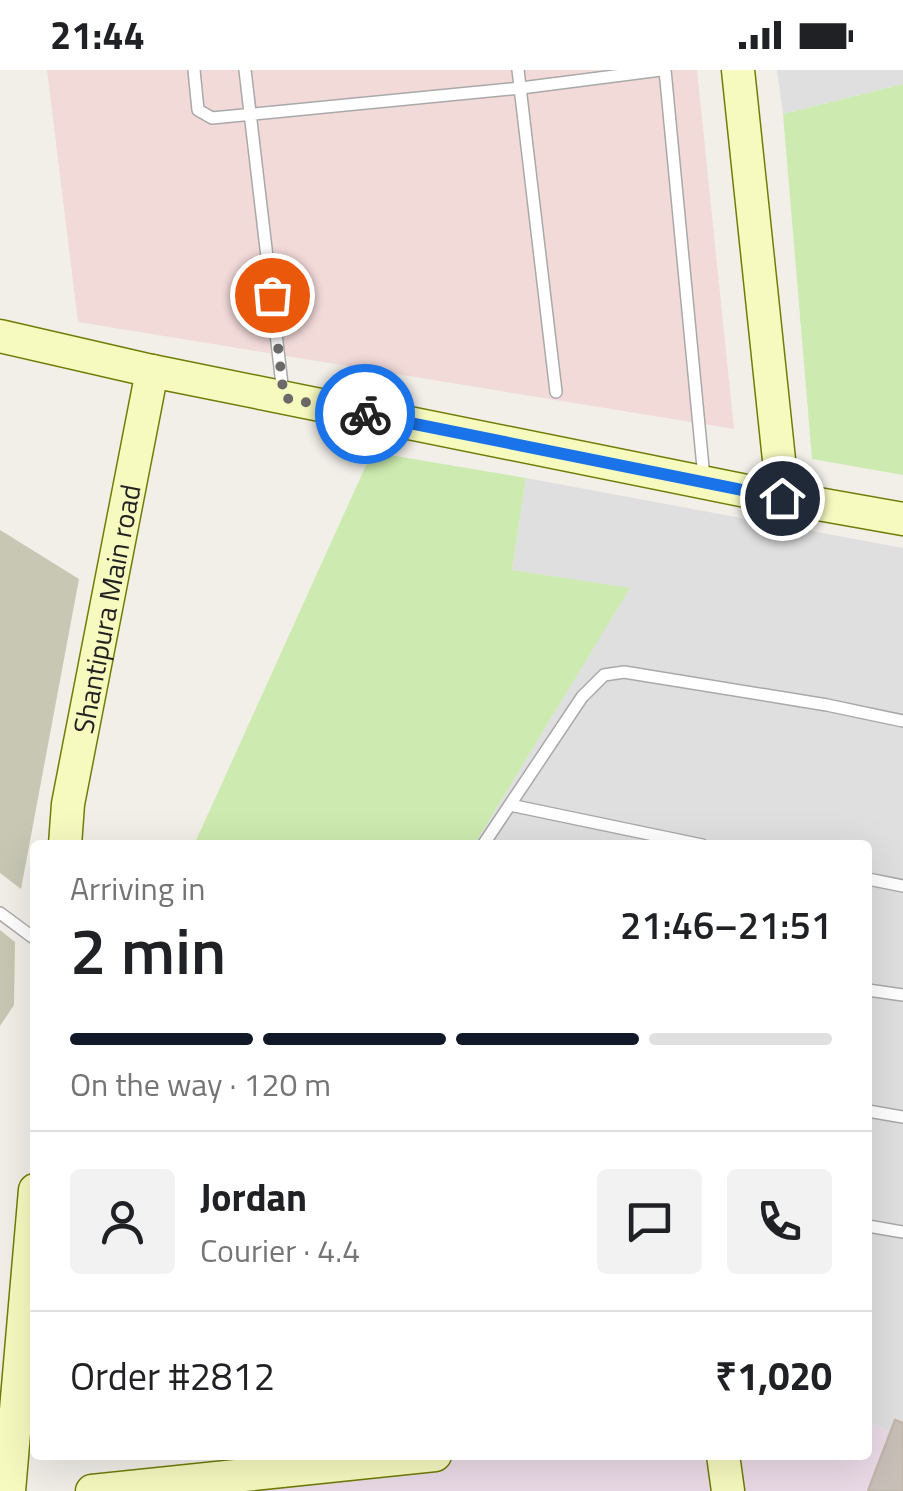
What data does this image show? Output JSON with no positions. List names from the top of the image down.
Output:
{
  "streets": {
    "street": ["Shantipura Main road"]
  },
  "page": {
    "status": "21:44",
    "heading": ["2 min", "Arriving in", "21:46–21:51"],
    "panel": [
      "Jordan",
      "Courier · 4.4",
      "Order #2812",
      "₹1,020"
    ],
    "bar": "On the way · 120 m"
  }
}
